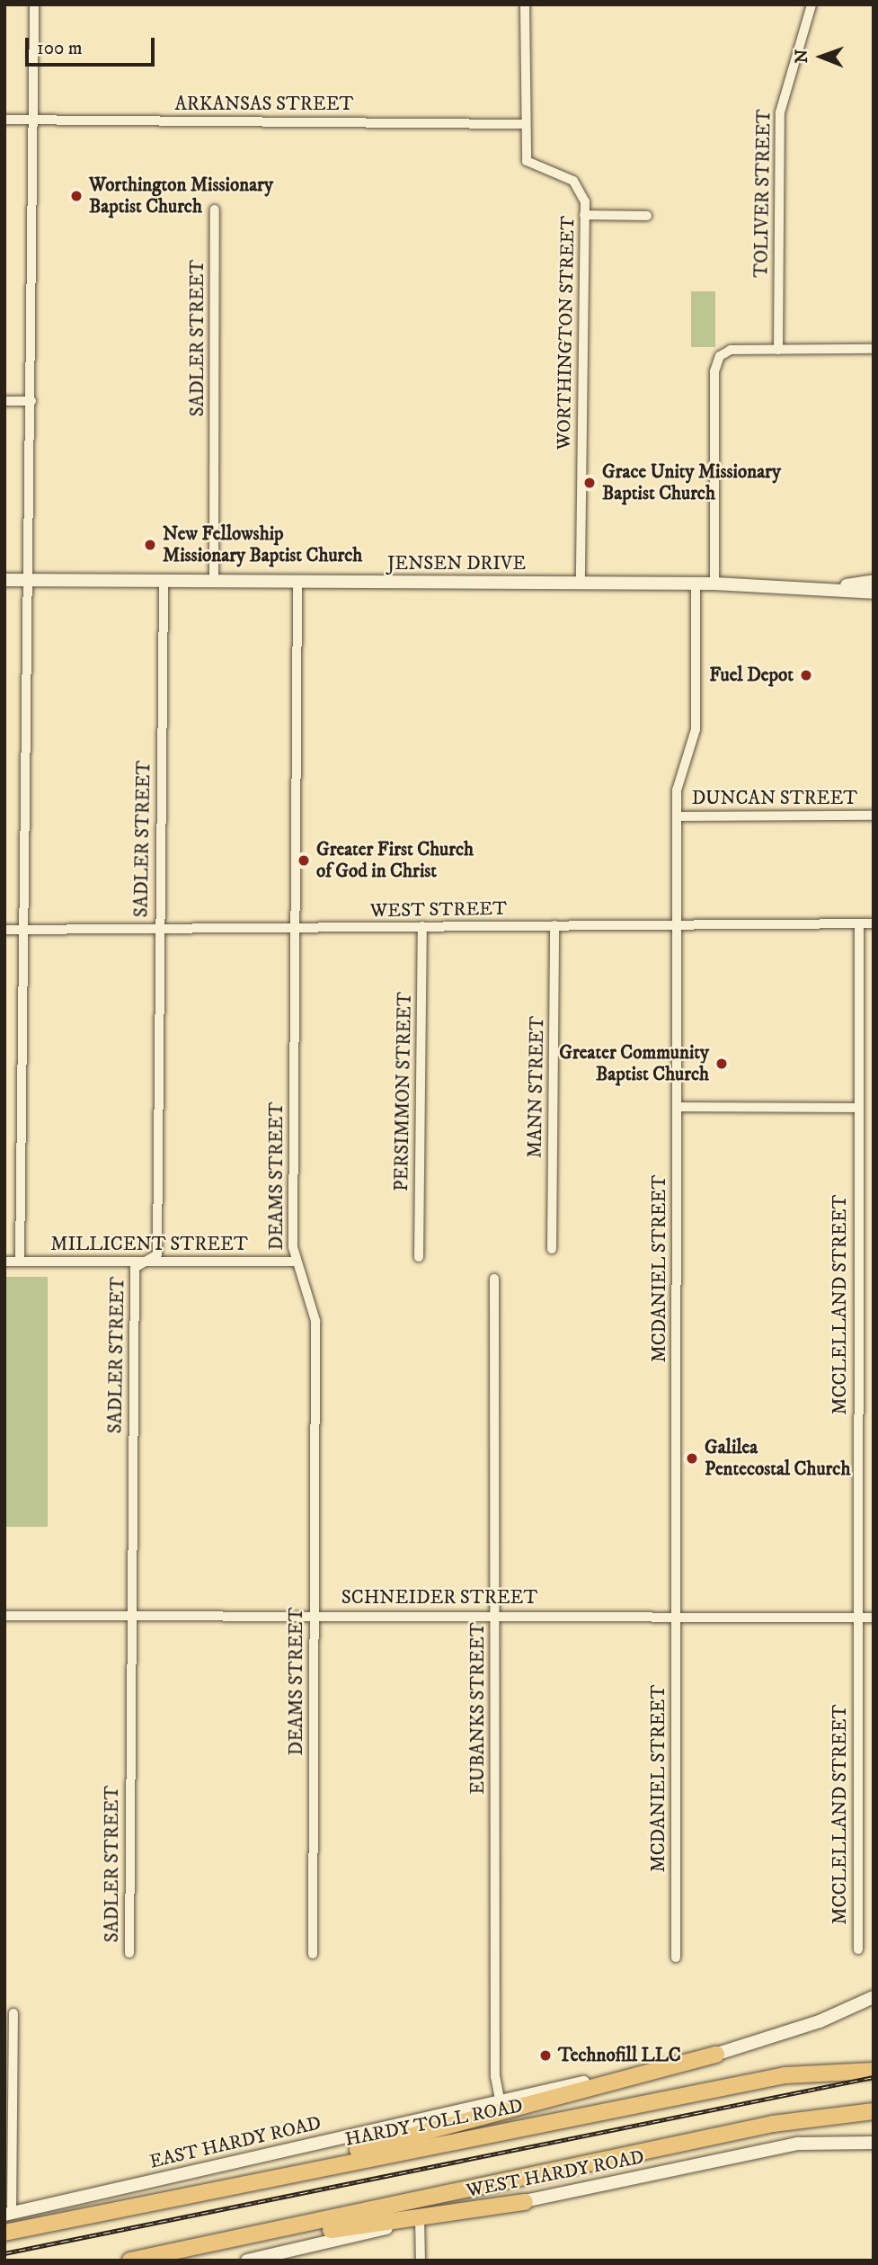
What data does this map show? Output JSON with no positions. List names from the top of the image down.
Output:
{
  "streets": {
    "highway": ["HARDY TOLL ROAD"],
    "main road": ["JENSEN DRIVE", "EAST HARDY ROAD", "WEST HARDY ROAD"],
    "street": [
      "ARKANSAS STREET",
      "TOLIVER STREET",
      "WORTHINGTON STREET",
      "SADLER STREET",
      "DUNCAN STREET",
      "WEST STREET",
      "MANN STREET",
      "PERSIMMON STREET",
      "DEAMS STREET",
      "MILLICENT STREET",
      "MCDANIEL STREET",
      "MCCLELLAND STREET",
      "SCHNEIDER STREET",
      "EUBANKS STREET"
    ]
  },
  "crossings": [
    ["ARKANSAS STREET", "WORTHINGTON STREET"],
    ["WORTHINGTON STREET", "JENSEN DRIVE"],
    ["SADLER STREET", "JENSEN DRIVE"],
    ["SADLER STREET", "WEST STREET"],
    ["SADLER STREET", "MILLICENT STREET"],
    ["SADLER STREET", "SCHNEIDER STREET"],
    ["JENSEN DRIVE", "DEAMS STREET"],
    ["JENSEN DRIVE", "MCDANIEL STREET"],
    ["DUNCAN STREET", "MCDANIEL STREET"],
    ["WEST STREET", "MANN STREET"],
    ["WEST STREET", "PERSIMMON STREET"],
    ["WEST STREET", "DEAMS STREET"],
    ["WEST STREET", "MCDANIEL STREET"],
    ["WEST STREET", "MCCLELLAND STREET"],
    ["DEAMS STREET", "MILLICENT STREET"],
    ["DEAMS STREET", "SCHNEIDER STREET"],
    ["MCDANIEL STREET", "SCHNEIDER STREET"],
    ["MCCLELLAND STREET", "SCHNEIDER STREET"],
    ["SCHNEIDER STREET", "EUBANKS STREET"],
    ["EUBANKS STREET", "EAST HARDY ROAD"]
  ],
  "places": [
    "Worthington Missionary Baptist Church",
    "Grace Unity Missionary Baptist Church",
    "New Fellowship Missionary Baptist Church",
    "Fuel Depot",
    "Greater First Church of God in Christ",
    "Greater Community Baptist Church",
    "Galilea Pentecostal Church",
    "Technofill LLC"
  ],
  "scale_bar": "100 m",
  "north": "left"
}
